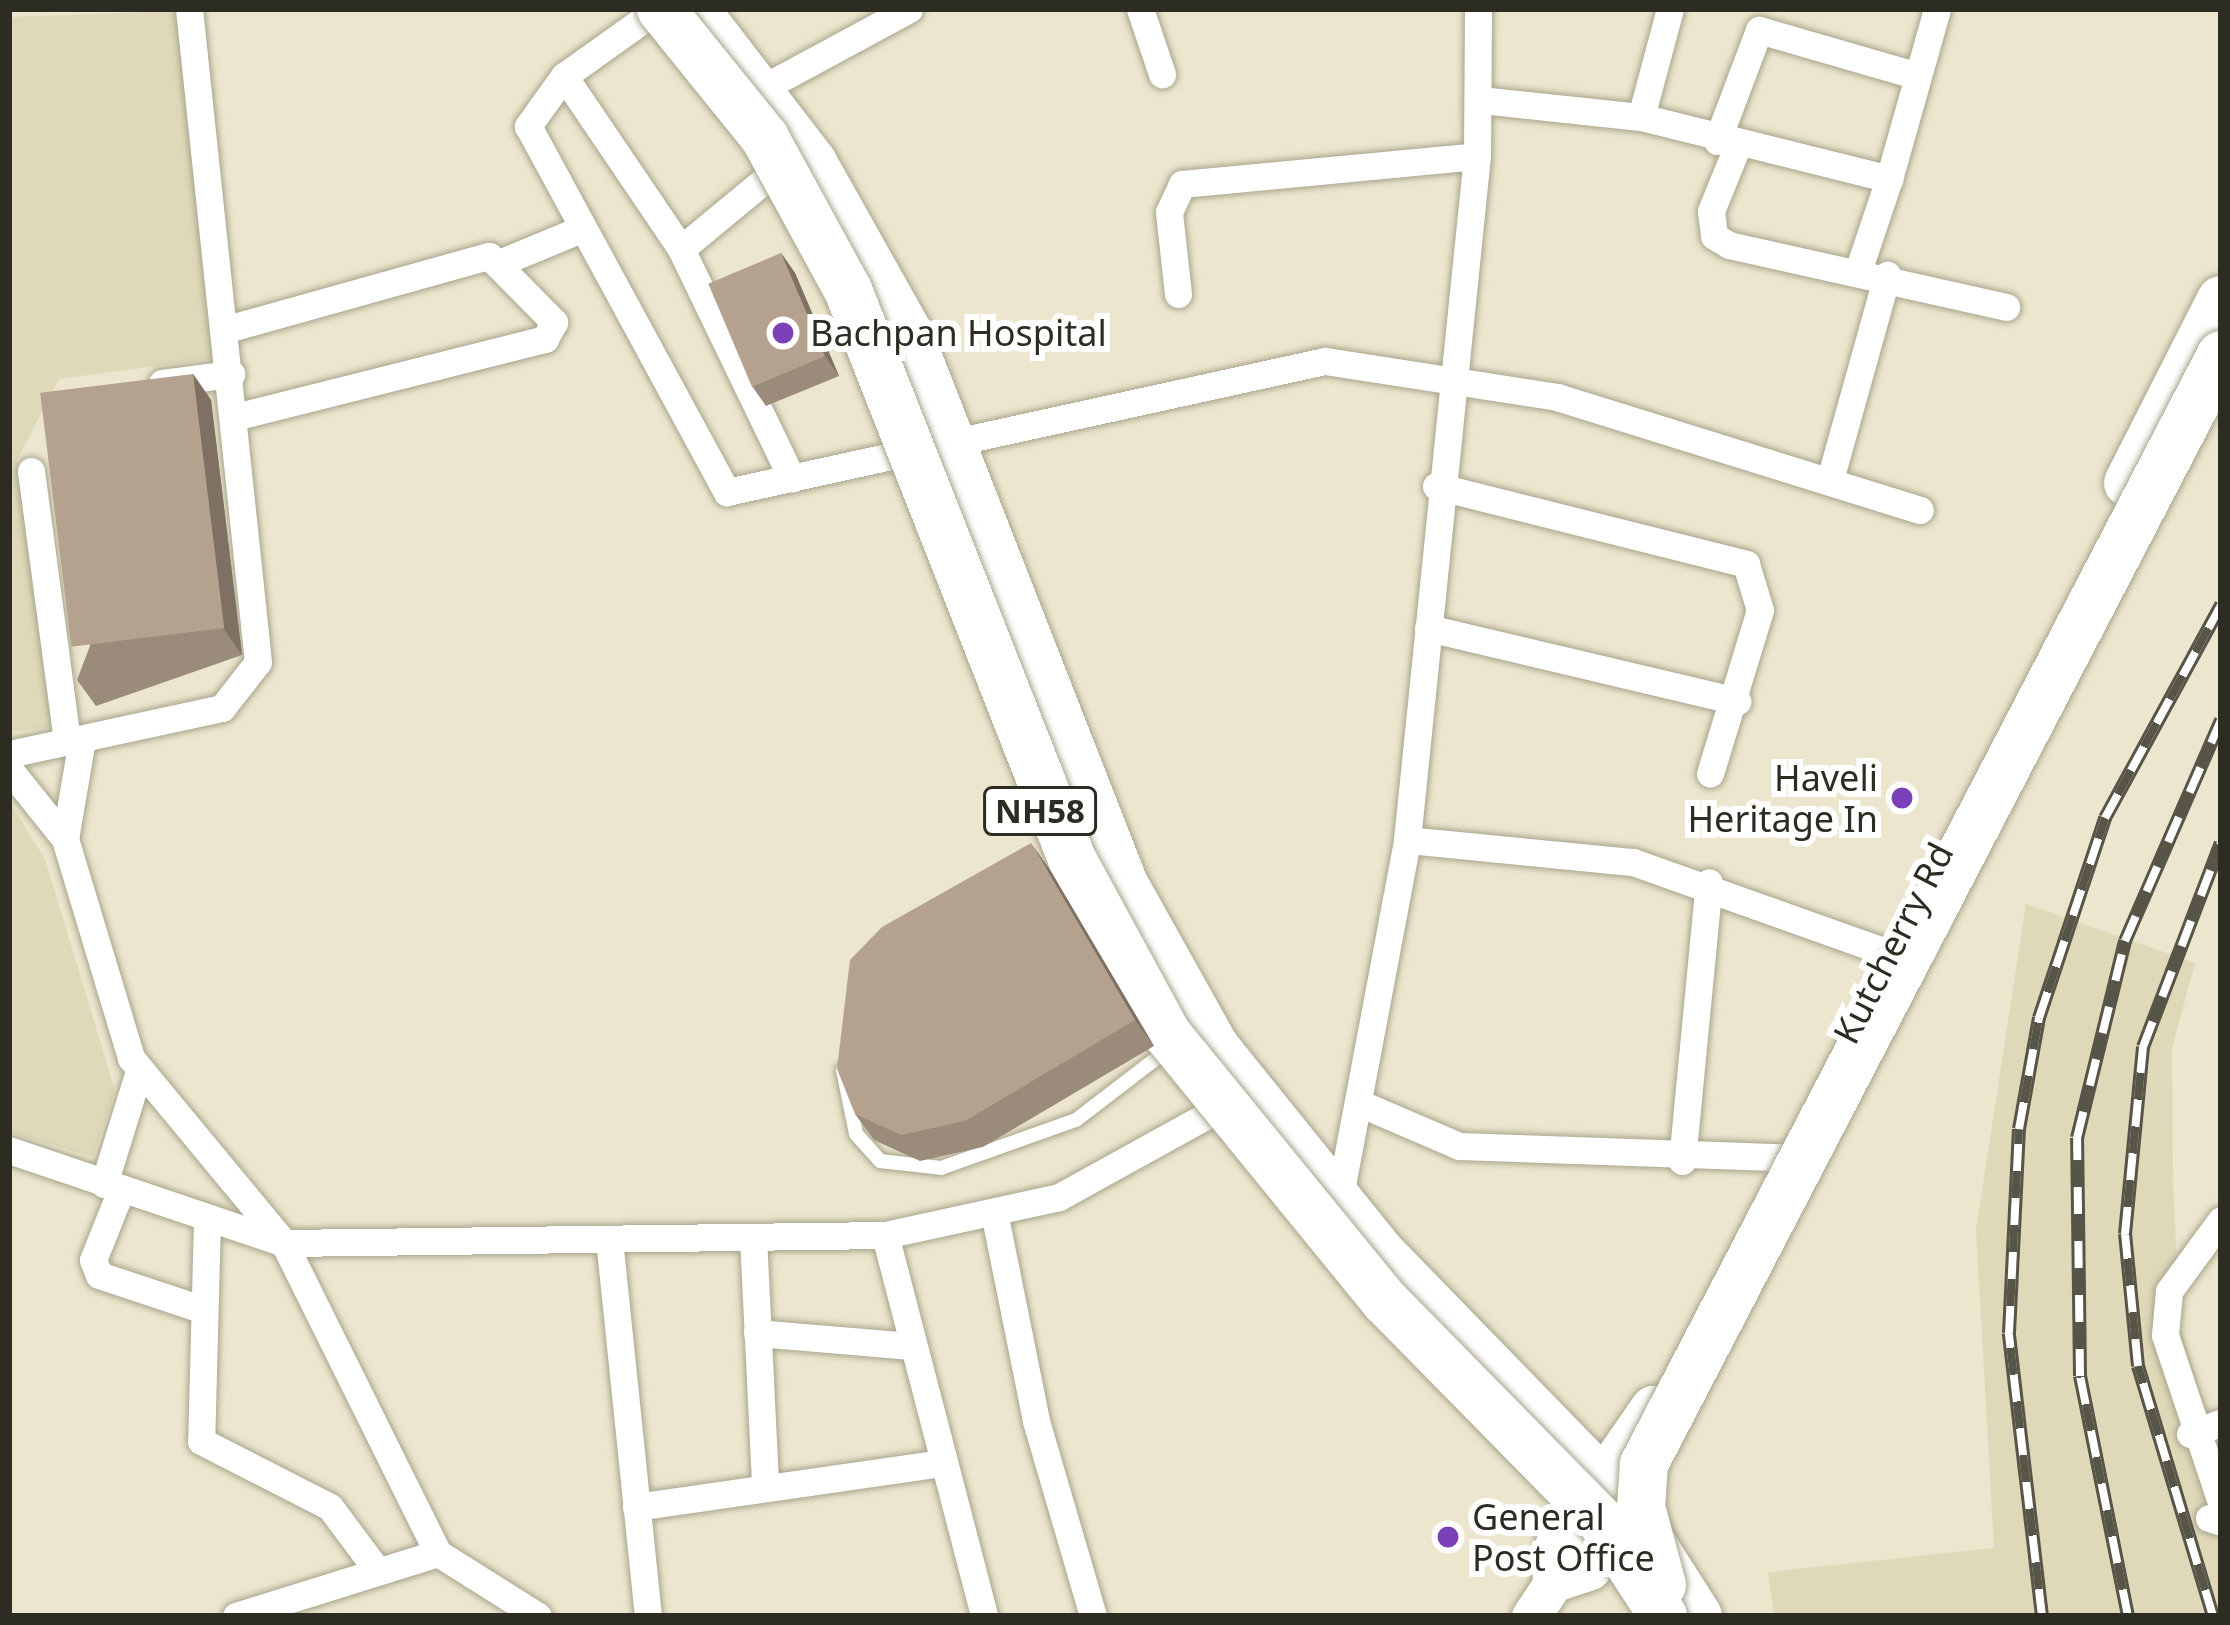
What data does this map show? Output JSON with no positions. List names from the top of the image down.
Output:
{
  "streets": {
    "highway": ["NH58", "Kutcherry Rd"]
  },
  "crossings": [
    ["NH58", "Kutcherry Rd"]
  ],
  "places": ["Bachpan Hospital", "Haveli Heritage In", "General Post Office"]
}
